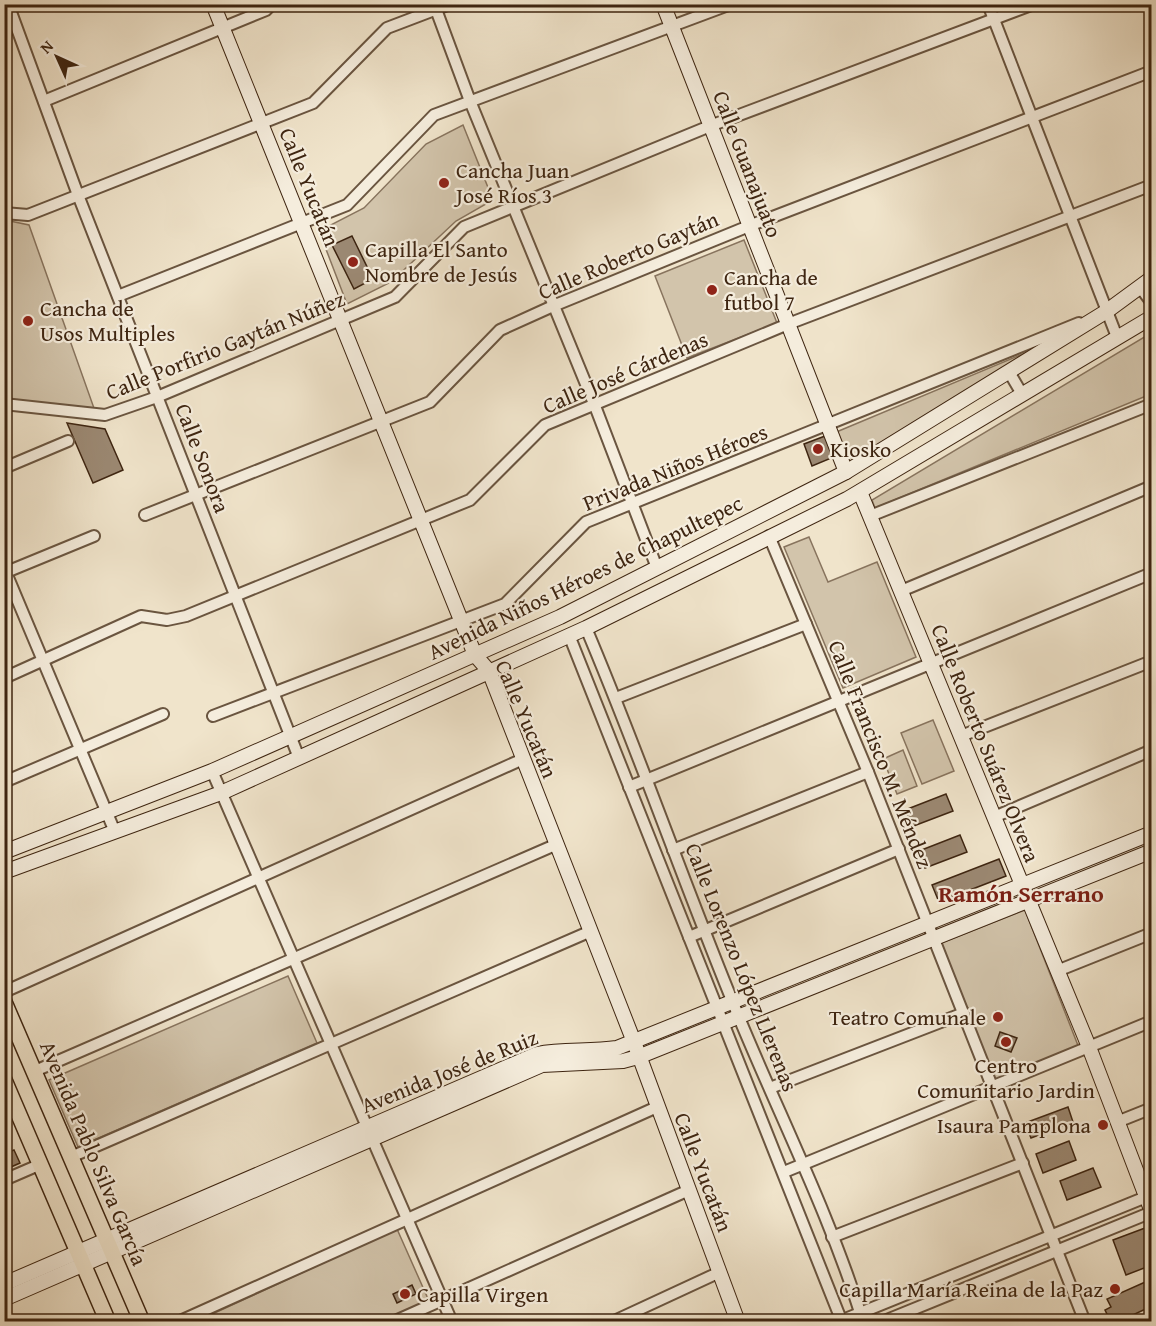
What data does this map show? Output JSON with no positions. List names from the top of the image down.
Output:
{
  "streets": {
    "main road": ["Avenida Pablo Silva García"],
    "street": [
      "Calle Guanajuato",
      "Calle Yucatán",
      "Calle Roberto Gaytán",
      "Calle Porfirio Gaytán Núñez",
      "Calle José Cárdenas",
      "Calle Sonora",
      "Privada Niños Héroes",
      "Avenida Niños Héroes de Chapultepec",
      "Calle Roberto Suárez Olvera",
      "Calle Francisco M. Méndez",
      "Calle Lorenzo López Llerenas",
      "Avenida José de Ruiz"
    ]
  },
  "crossings": [
    ["Calle Guanajuato", "Calle Roberto Gaytán"],
    ["Calle Guanajuato", "Calle Porfirio Gaytán Núñez"],
    ["Calle Guanajuato", "Calle José Cárdenas"],
    ["Calle Guanajuato", "Privada Niños Héroes"],
    ["Calle Guanajuato", "Avenida Niños Héroes de Chapultepec"],
    ["Calle Yucatán", "Calle Roberto Gaytán"],
    ["Calle Yucatán", "Calle Porfirio Gaytán Núñez"],
    ["Calle Yucatán", "Calle José Cárdenas"],
    ["Calle Yucatán", "Privada Niños Héroes"],
    ["Calle Yucatán", "Avenida Niños Héroes de Chapultepec"],
    ["Calle Yucatán", "Avenida José de Ruiz"],
    ["Calle Roberto Gaytán", "Calle Sonora"],
    ["Calle Porfirio Gaytán Núñez", "Calle Sonora"],
    ["Calle José Cárdenas", "Calle Sonora"],
    ["Calle Sonora", "Privada Niños Héroes"],
    ["Calle Sonora", "Avenida Niños Héroes de Chapultepec"],
    ["Privada Niños Héroes", "Avenida Niños Héroes de Chapultepec"],
    ["Avenida Niños Héroes de Chapultepec", "Calle Roberto Suárez Olvera"],
    ["Avenida Niños Héroes de Chapultepec", "Calle Francisco M. Méndez"],
    ["Avenida Niños Héroes de Chapultepec", "Calle Lorenzo López Llerenas"],
    ["Calle Roberto Suárez Olvera", "Avenida José de Ruiz"],
    ["Calle Francisco M. Méndez", "Avenida José de Ruiz"],
    ["Calle Lorenzo López Llerenas", "Avenida José de Ruiz"],
    ["Avenida José de Ruiz", "Avenida Pablo Silva García"]
  ],
  "districts": ["Ramón Serrano"],
  "places": [
    "Cancha Juan José Ríos 3",
    "Capilla El Santo Nombre de Jesús",
    "Cancha de futbol 7",
    "Cancha de Usos Multiples",
    "Kiosko",
    "Teatro Comunale",
    "Centro Comunitario Jardin",
    "Isaura Pamplona",
    "Capilla María Reina de la Paz",
    "Capilla Virgen"
  ],
  "north": "top left"
}
